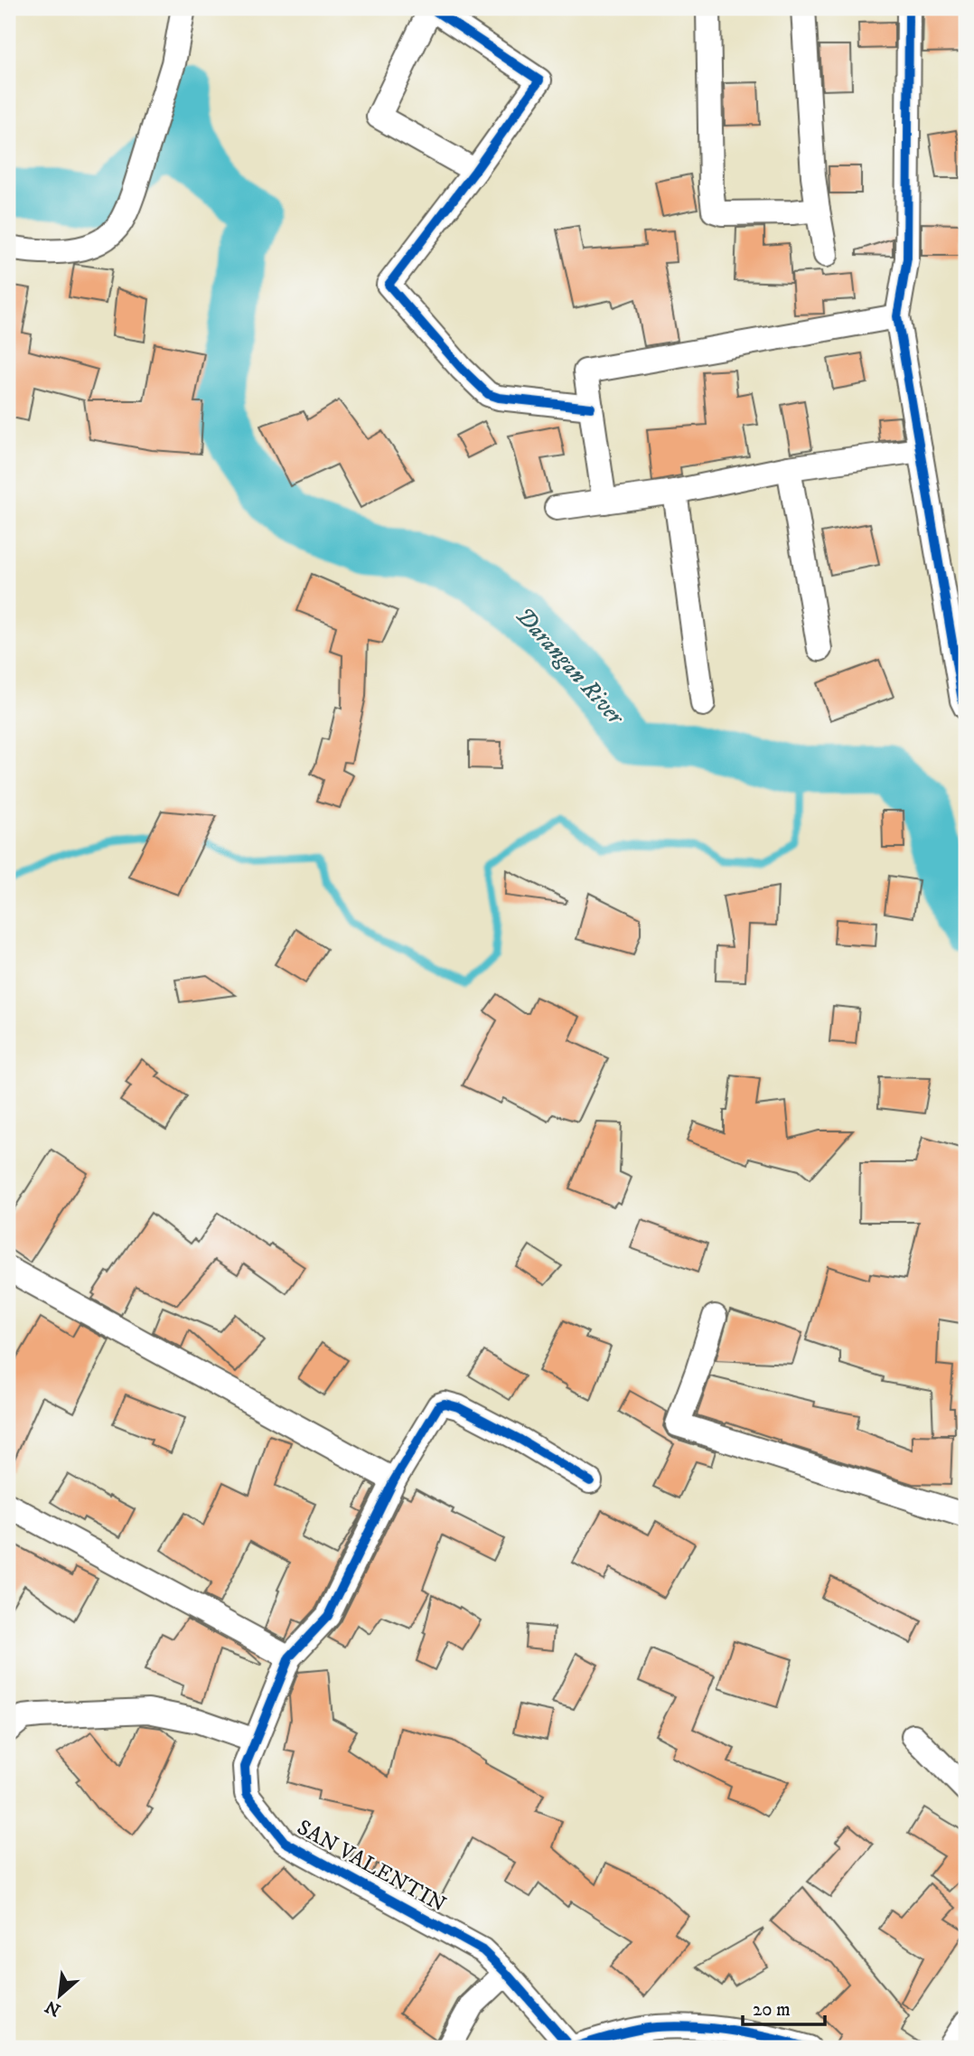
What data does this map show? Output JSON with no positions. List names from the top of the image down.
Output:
{
  "streets": {
    "street": ["SAN VALENTIN"]
  },
  "water": ["Darangan River"],
  "scale_bar": "20 m",
  "north": "bottom left"
}
